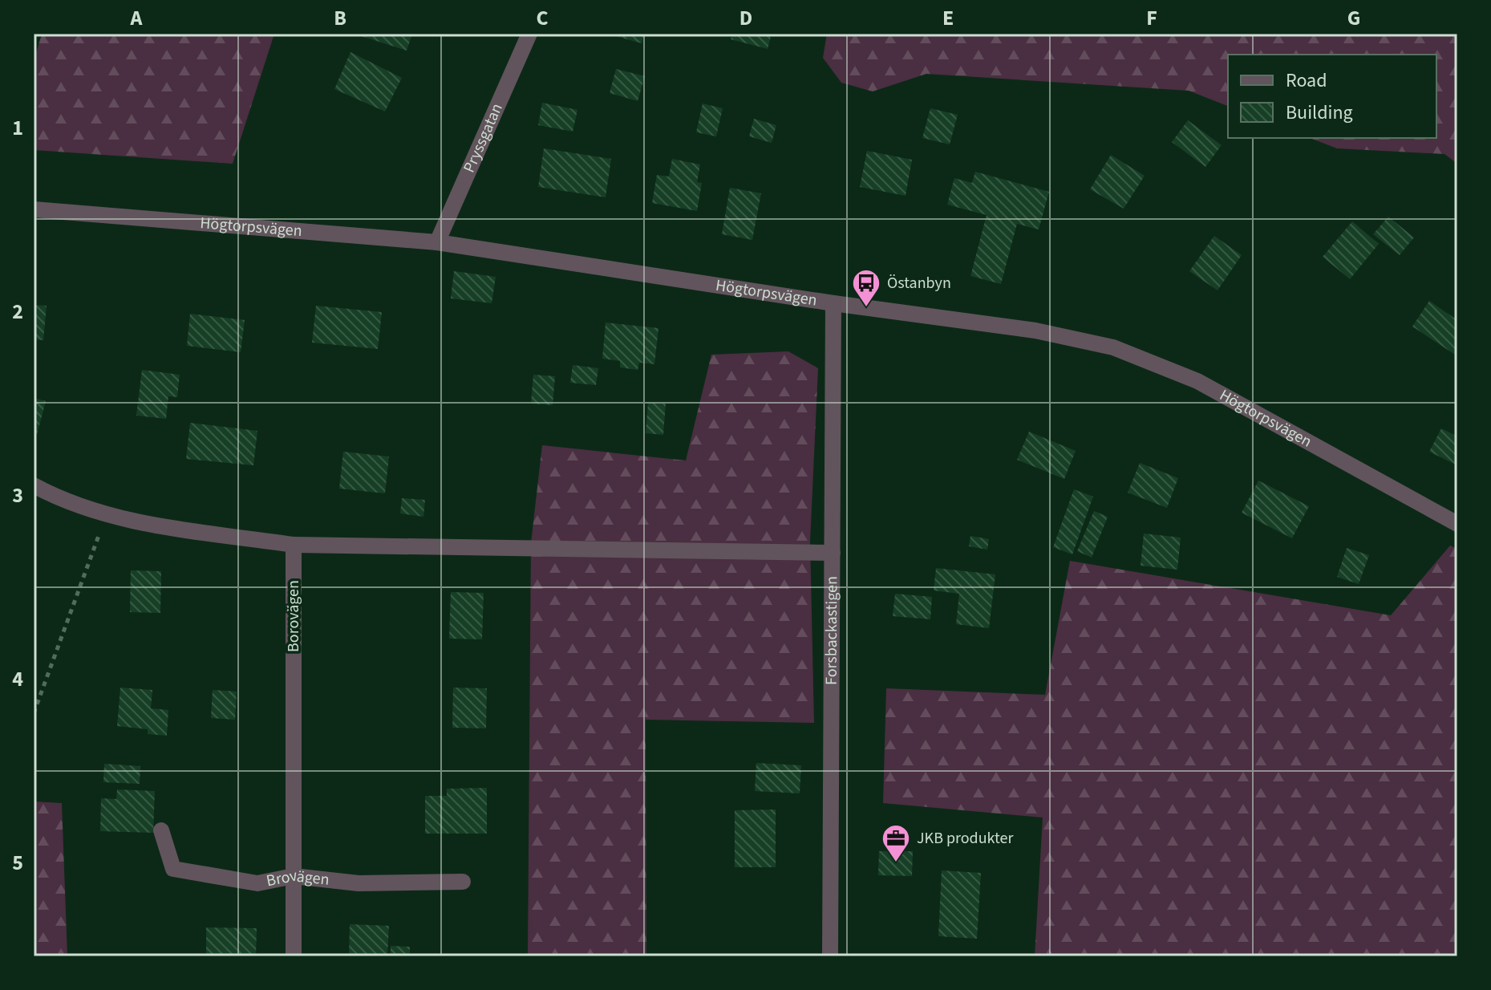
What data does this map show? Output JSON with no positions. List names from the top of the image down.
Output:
{
  "streets": {
    "street": [
      "Pryssgatan",
      "Högtorpsvägen",
      "Borovägen",
      "Forsbackastigen",
      "Brovägen"
    ]
  },
  "crossings": [
    ["Pryssgatan", "Högtorpsvägen"],
    ["Högtorpsvägen", "Forsbackastigen"],
    ["Borovägen", "Brovägen"]
  ],
  "places": {
    "bus stop": ["Östanbyn"],
    "office": ["JKB produkter"]
  },
  "legend": ["Road", "Building"],
  "grid": {
    "columns": [
      "A",
      "B",
      "C",
      "D",
      "E",
      "F",
      "G"
    ],
    "rows": [
      "1",
      "2",
      "3",
      "4",
      "5"
    ]
  }
}
